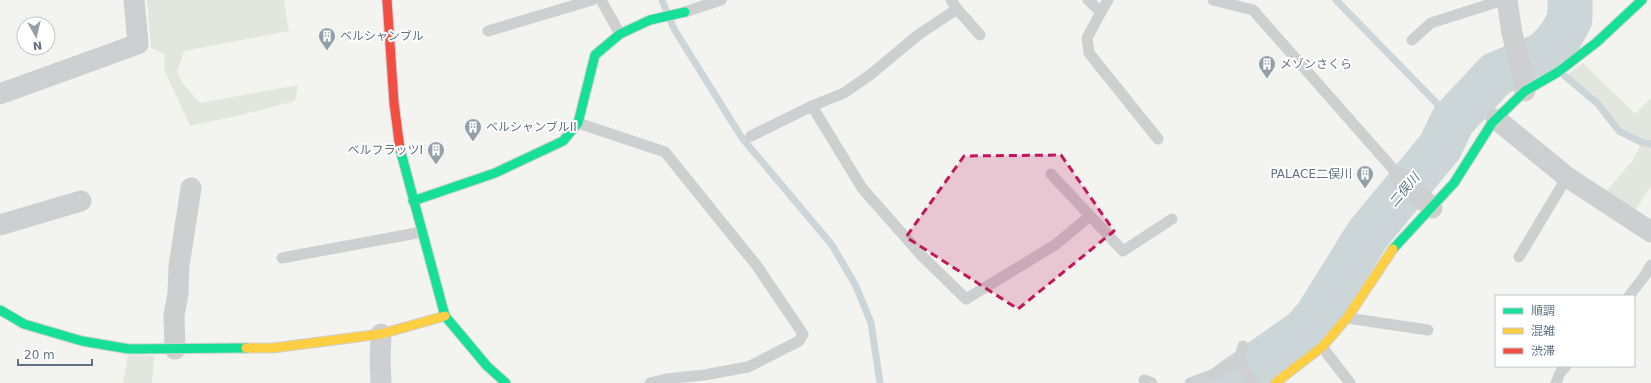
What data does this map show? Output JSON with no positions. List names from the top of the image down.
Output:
{
  "water": ["二俣川"],
  "places": {
    "building": [
      "ベルシャンブル",
      "メゾンさくら",
      "ベルシャンブルII",
      "ベルフラッツI",
      "PALACE二俣川"
    ]
  },
  "legend": ["順調", "混雑", "渋滞"],
  "scale_bar": "20 m",
  "north": "bottom"
}
